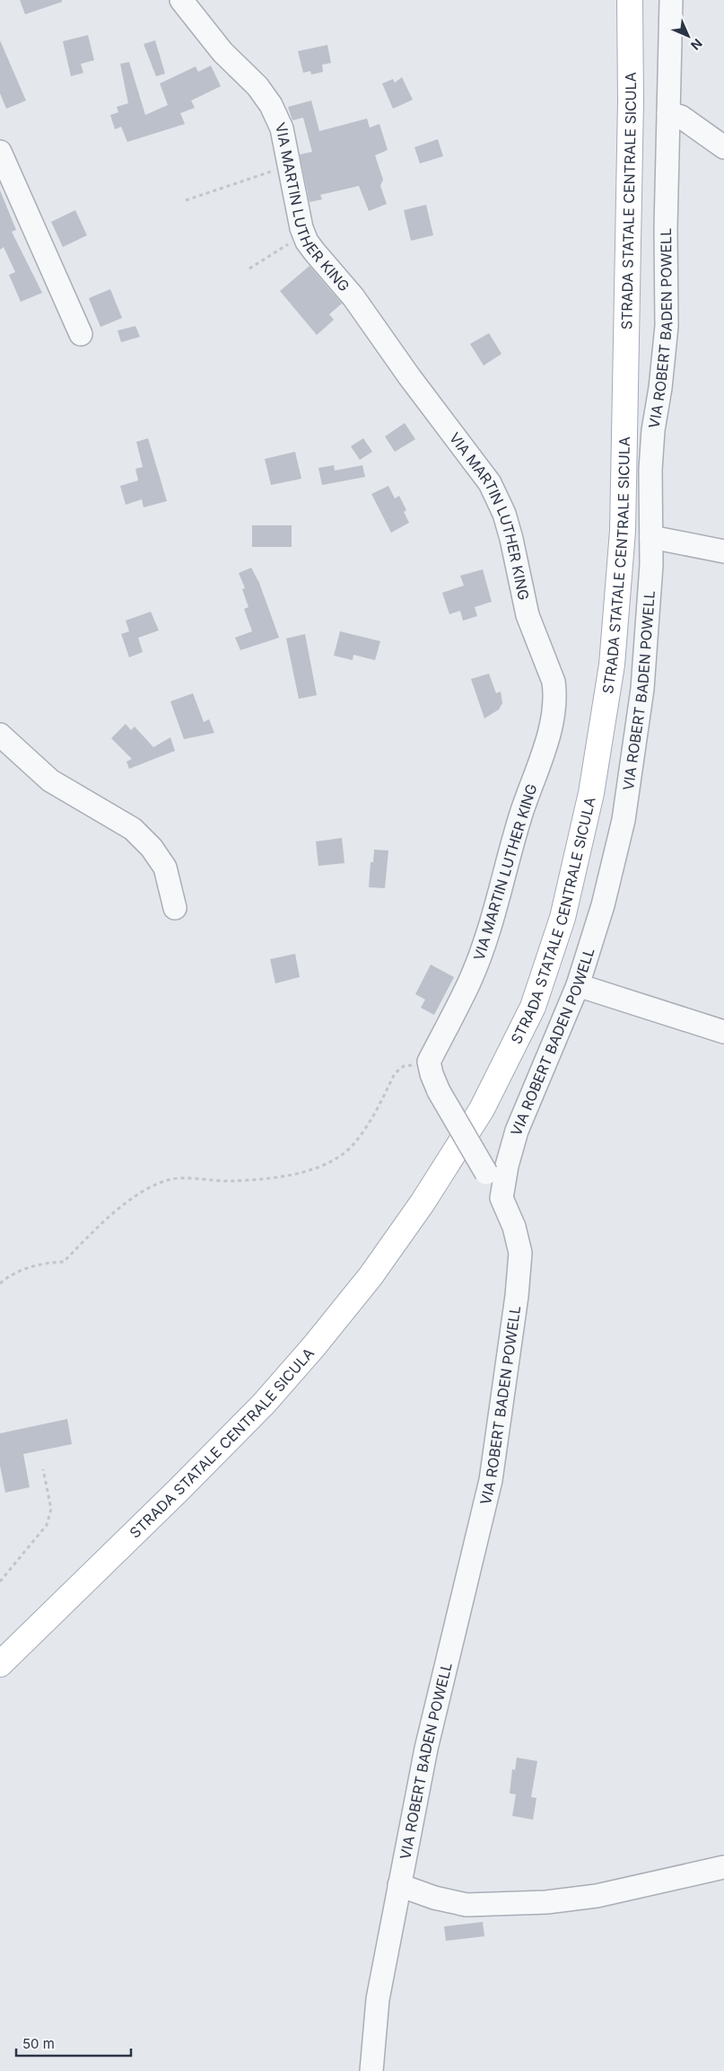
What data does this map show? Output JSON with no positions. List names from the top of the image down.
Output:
{
  "streets": {
    "main road": ["STRADA STATALE CENTRALE SICULA"],
    "street": ["VIA MARTIN LUTHER KING", "VIA ROBERT BADEN POWELL"]
  },
  "scale_bar": "50 m",
  "north": "bottom right"
}
